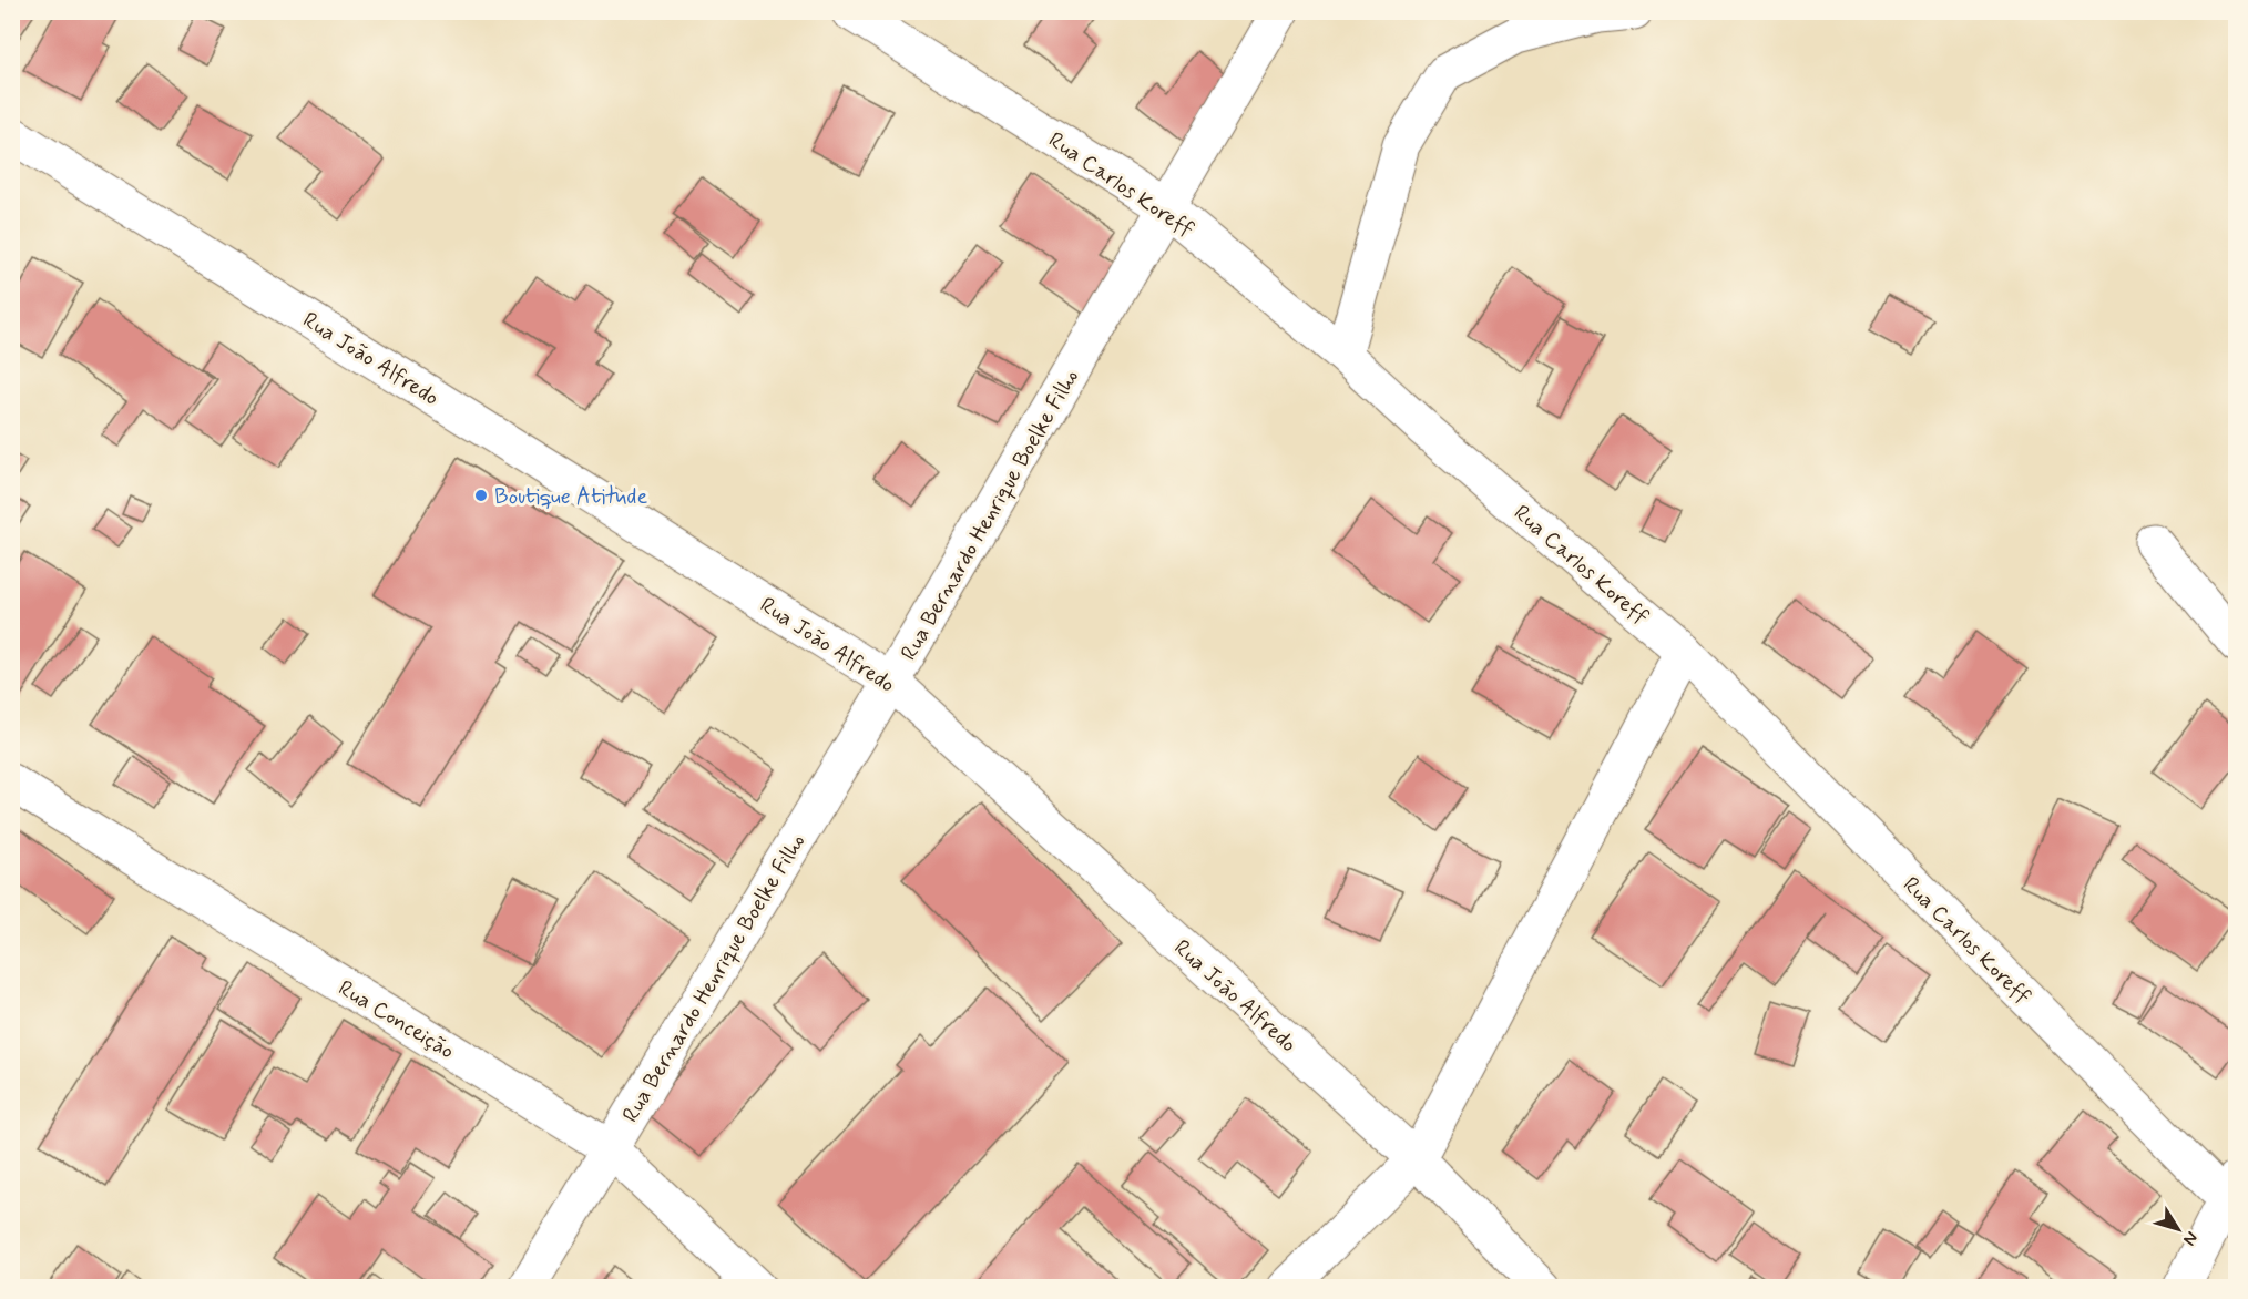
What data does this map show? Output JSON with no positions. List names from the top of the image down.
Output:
{
  "streets": {
    "street": [
      "Rua Carlos Koreff",
      "Rua João Alfredo",
      "Rua Bernardo Henrique Boelke Filho",
      "Rua Conceição"
    ]
  },
  "crossings": [
    ["Rua Carlos Koreff", "Rua Bernardo Henrique Boelke Filho"],
    ["Rua João Alfredo", "Rua Bernardo Henrique Boelke Filho"],
    ["Rua Bernardo Henrique Boelke Filho", "Rua Conceição"]
  ],
  "places": ["Boutique Atitude"],
  "north": "bottom right"
}
